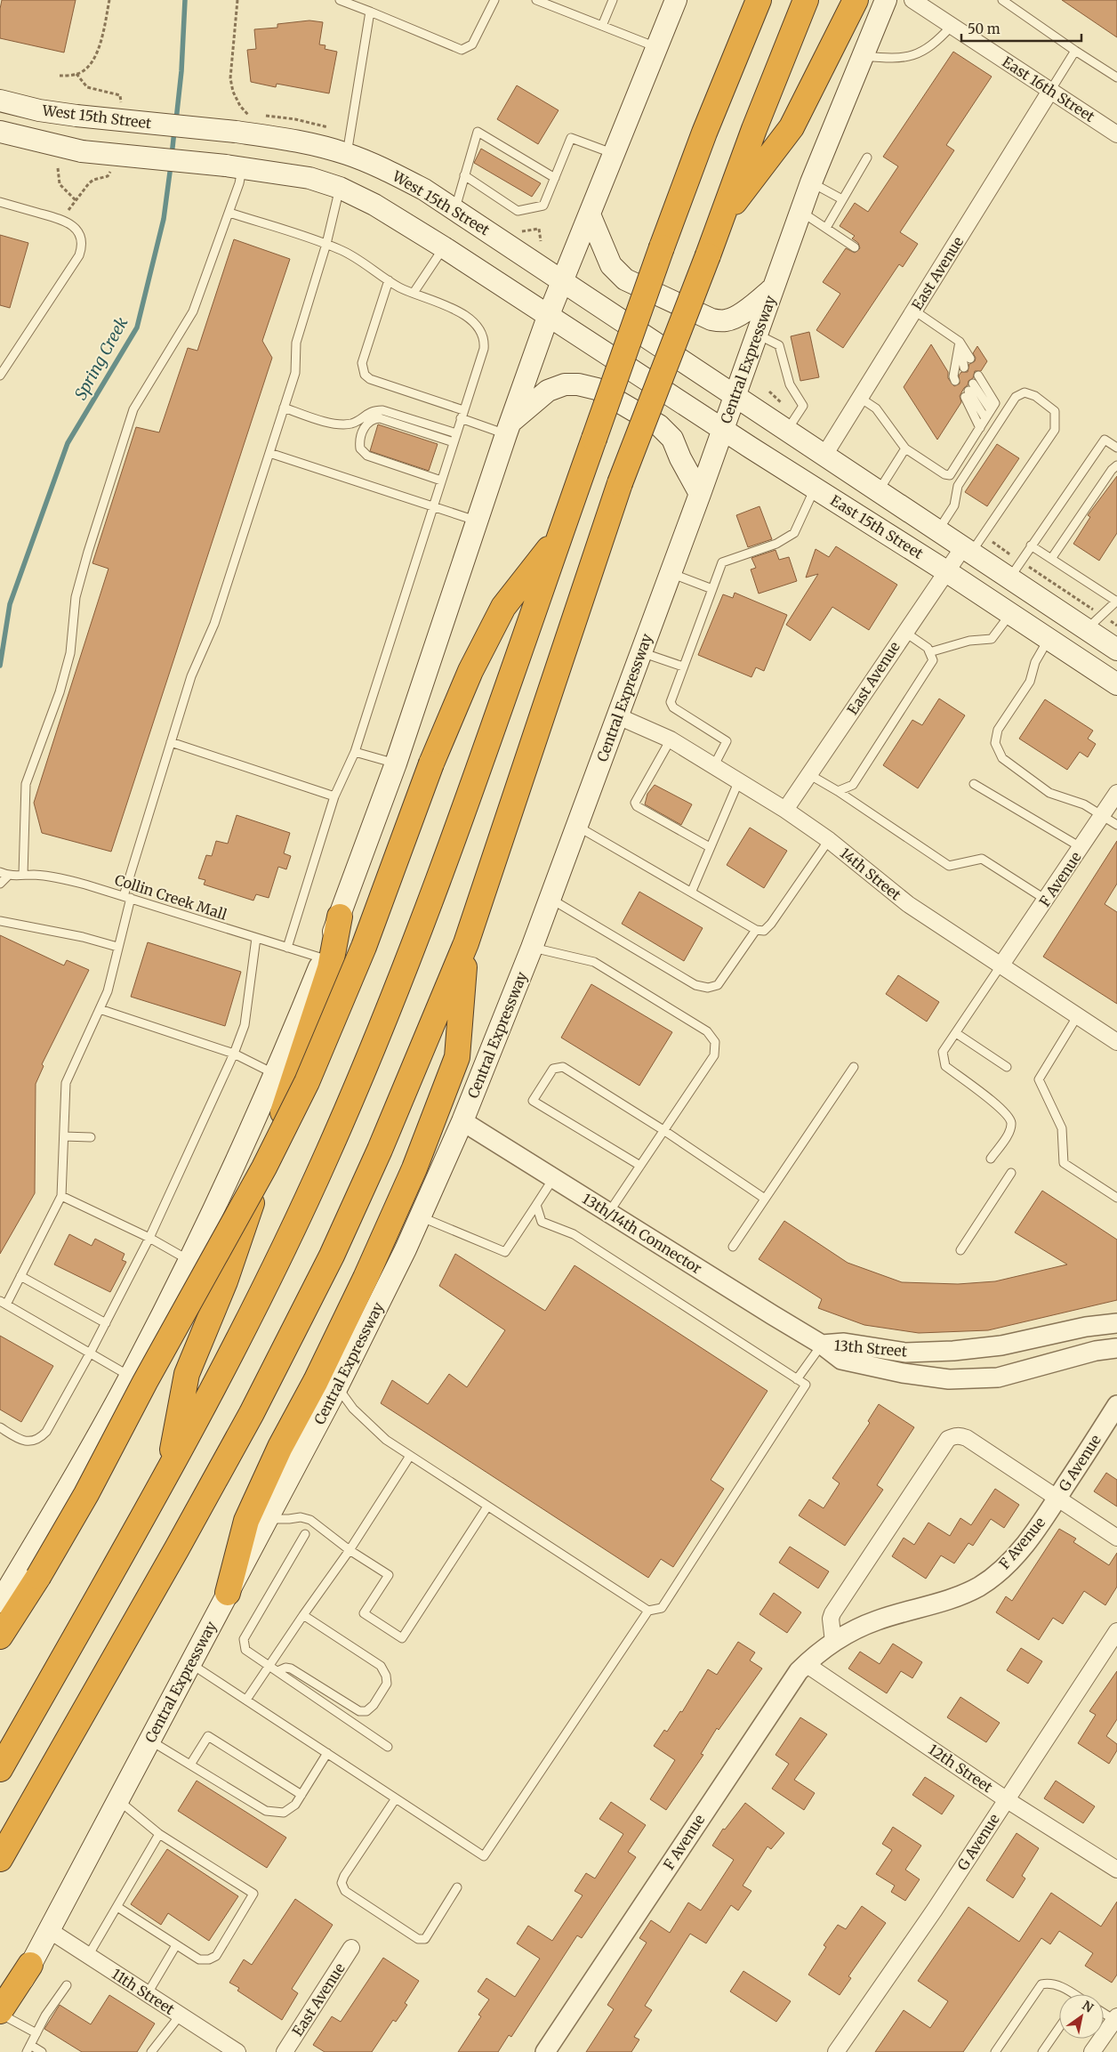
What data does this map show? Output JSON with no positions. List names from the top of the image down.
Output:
{
  "streets": {
    "main road": ["West 15th Street", "Central Expressway", "East 15th Street"],
    "street": [
      "East 16th Street",
      "East Avenue",
      "14th Street",
      "F Avenue",
      "13th/14th Connector",
      "13th Street",
      "G Avenue",
      "12th Street",
      "11th Street"
    ],
    "lane": ["Collin Creek Mall"]
  },
  "crossings": [
    ["East 16th Street", "East Avenue"],
    ["West 15th Street", "Central Expressway"],
    ["West 15th Street", "East 15th Street"],
    ["East Avenue", "East 15th Street"],
    ["East Avenue", "14th Street"],
    ["Central Expressway", "East 15th Street"],
    ["Central Expressway", "14th Street"],
    ["Central Expressway", "13th/14th Connector"],
    ["Central Expressway", "11th Street"],
    ["14th Street", "F Avenue"],
    ["F Avenue", "G Avenue"],
    ["F Avenue", "12th Street"],
    ["13th/14th Connector", "13th Street"],
    ["G Avenue", "12th Street"]
  ],
  "water": ["Spring Creek"],
  "scale_bar": "50 m",
  "north": "top right"
}
